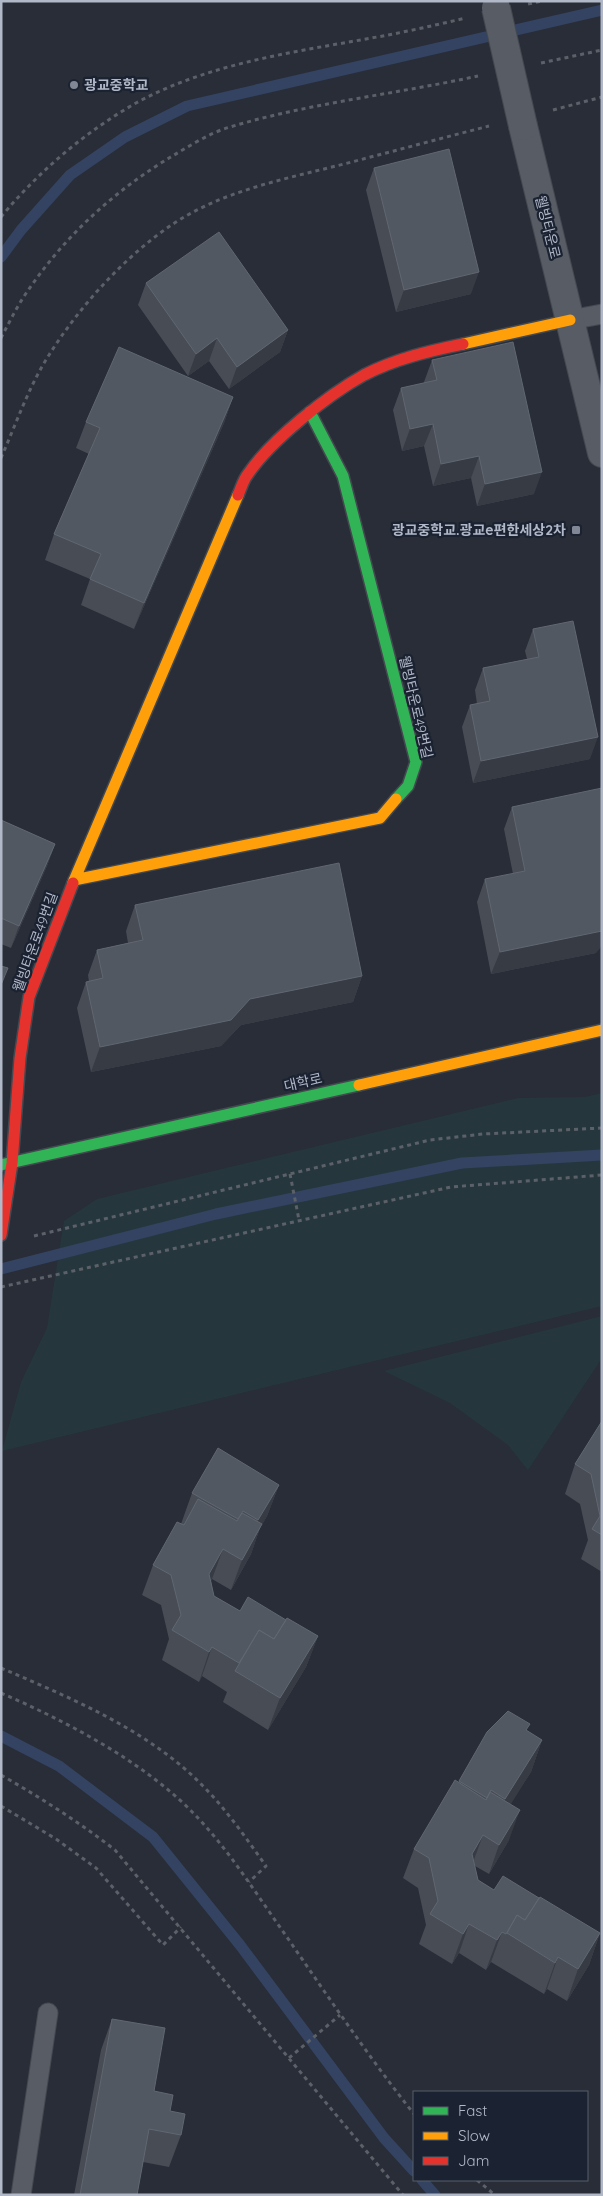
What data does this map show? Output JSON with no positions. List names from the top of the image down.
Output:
{
  "streets": {
    "street": ["웰빙타운로", "웰빙타운로49번길", "대학로"]
  },
  "crossings": [
    ["웰빙타운로", "웰빙타운로49번길"],
    ["웰빙타운로49번길", "대학로"]
  ],
  "places": {
    "other": ["광교중학교"],
    "transit": ["광교중학교.광교e편한세상2차"]
  },
  "legend": ["Fast", "Slow", "Jam"]
}
